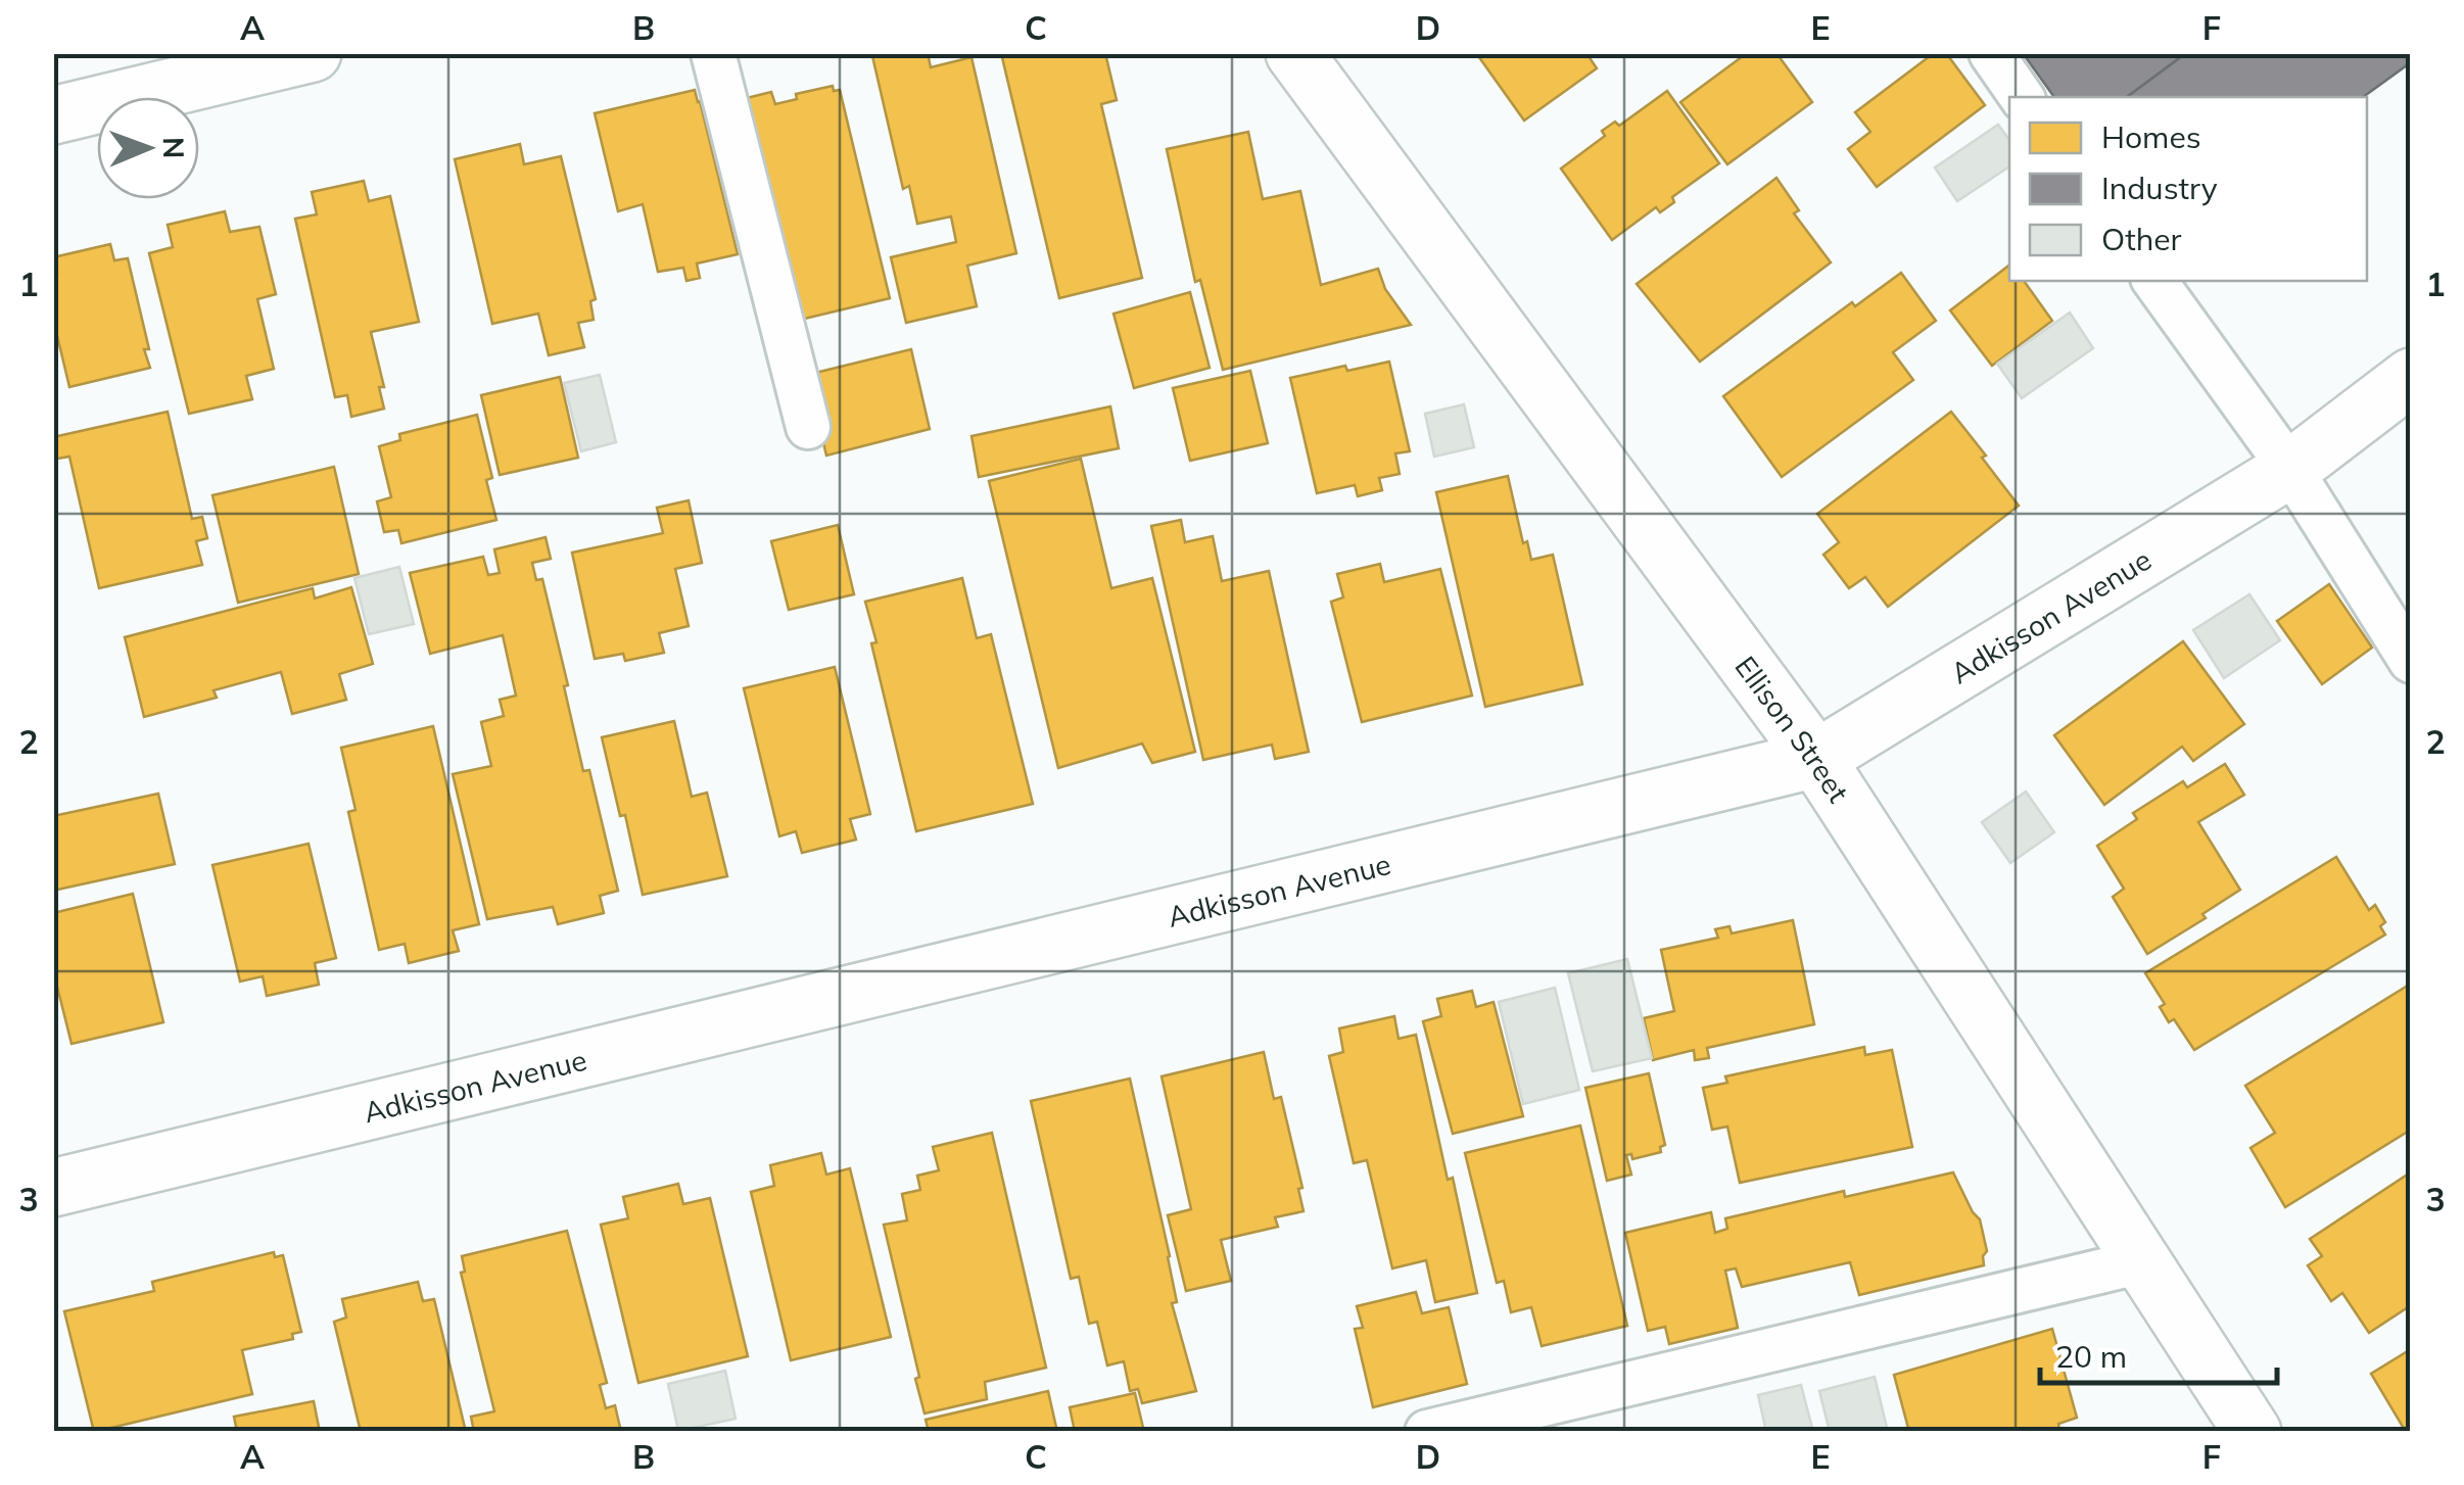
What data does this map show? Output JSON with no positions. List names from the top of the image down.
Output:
{
  "streets": {
    "street": ["Adkisson Avenue", "Ellison Street"]
  },
  "crossings": [
    ["Adkisson Avenue", "Ellison Street"]
  ],
  "legend": ["Homes", "Industry", "Other"],
  "scale_bar": "20 m",
  "north": "right",
  "grid": {
    "columns": [
      "A",
      "B",
      "C",
      "D",
      "E",
      "F"
    ],
    "rows": ["1", "2", "3"]
  }
}
